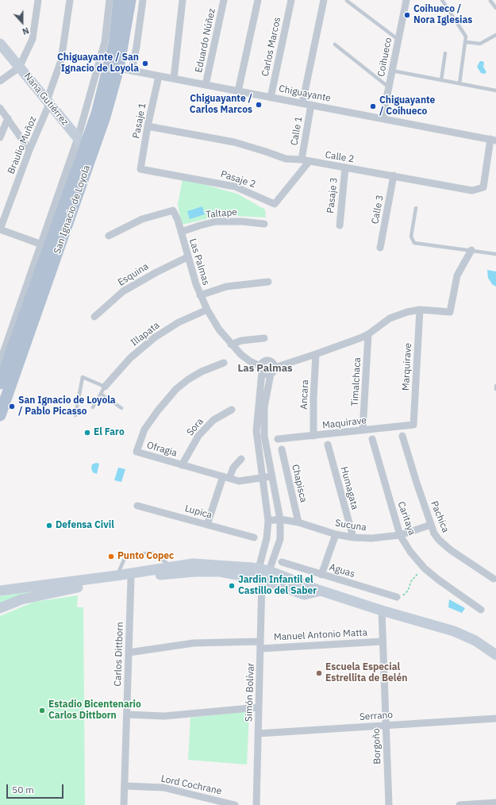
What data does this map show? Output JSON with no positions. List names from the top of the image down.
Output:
{
  "streets": {
    "main road": ["Nana Gutiérrez", "San Ignacio de Loyola"],
    "street": [
      "Eduardo Núñez",
      "Carlos Marcos",
      "Coihueco",
      "Chiguayante",
      "Pasaje 1",
      "Calle 1",
      "Braulio Muñoz",
      "Calle 2",
      "Pasaje 2",
      "Pasaje 3",
      "Calle 3",
      "Taltape",
      "Las Palmas",
      "Esquina",
      "Illapata",
      "Marquirave",
      "Timalchaca",
      "Ancara",
      "Maquirave",
      "Sora",
      "Ofragia",
      "Chapisca",
      "Humagata",
      "Lupica",
      "Pachica",
      "Caritaya",
      "Sucuna",
      "Aguas",
      "Manuel Antonio Matta",
      "Carlos Dittborn",
      "Simón Bolívar",
      "Serrano",
      "Borgoño",
      "Lord Cochrane"
    ]
  },
  "crossings": [
    ["Eduardo Núñez", "Chiguayante"],
    ["Carlos Marcos", "Chiguayante"],
    ["Coihueco", "Chiguayante"],
    ["Chiguayante", "Pasaje 1"],
    ["Chiguayante", "Calle 1"],
    ["Chiguayante", "Calle 2"],
    ["Chiguayante", "San Ignacio de Loyola"],
    ["Nana Gutiérrez", "Braulio Muñoz"],
    ["Nana Gutiérrez", "San Ignacio de Loyola"],
    ["Pasaje 1", "Calle 2"],
    ["Pasaje 1", "Pasaje 2"],
    ["Calle 1", "Calle 2"],
    ["Calle 1", "Pasaje 2"],
    ["Calle 2", "Pasaje 2"],
    ["Calle 2", "Pasaje 3"],
    ["Calle 2", "Calle 3"],
    ["Taltape", "Las Palmas"],
    ["Las Palmas", "Esquina"],
    ["Las Palmas", "Illapata"],
    ["Marquirave", "Maquirave"],
    ["Timalchaca", "Maquirave"],
    ["Ancara", "Maquirave"],
    ["Sora", "Ofragia"],
    ["Chapisca", "Sucuna"],
    ["Humagata", "Sucuna"],
    ["Pachica", "Sucuna"],
    ["Caritaya", "Sucuna"],
    ["Manuel Antonio Matta", "Carlos Dittborn"],
    ["Manuel Antonio Matta", "Simón Bolívar"],
    ["Manuel Antonio Matta", "Borgoño"],
    ["Carlos Dittborn", "Lord Cochrane"],
    ["Simón Bolívar", "Serrano"],
    ["Serrano", "Borgoño"]
  ],
  "districts": ["Las Palmas"],
  "places": [
    "Coihueco / Nora Iglesias",
    "Chiguayante / San Ignacio de Loyola",
    "Chiguayante / Carlos Marcos",
    "Chiguayante / Coihueco",
    "San Ignacio de Loyola / Pablo Picasso",
    "El Faro",
    "Defensa Civil",
    "Punto Copec",
    "Jardin Infantil el Castillo del Saber",
    "Escuela Especial Estrellita de Belén",
    "Estadio Bicentenario Carlos Dittborn"
  ],
  "scale_bar": "50 m",
  "north": "bottom"
}
